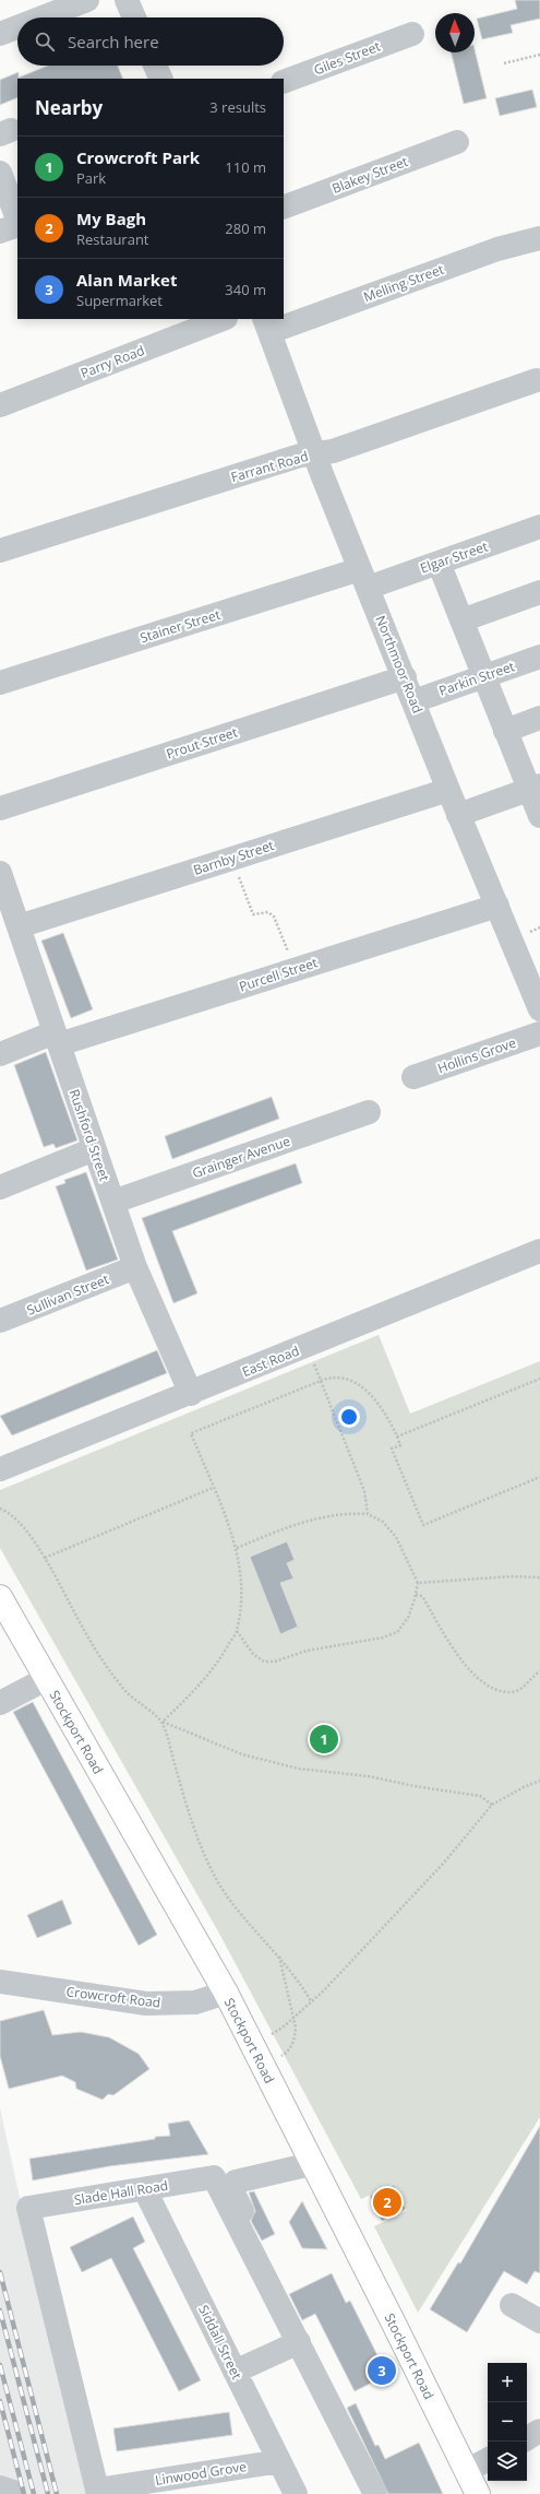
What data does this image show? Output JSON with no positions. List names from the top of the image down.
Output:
{
  "streets": {
    "highway": ["Stockport Road"],
    "street": [
      "Giles Street",
      "Blakey Street",
      "Melling Street",
      "Parry Road",
      "Farrant Road",
      "Elgar Street",
      "Stainer Street",
      "Northmoor Road",
      "Parkin Street",
      "Prout Street",
      "Barnby Street",
      "Purcell Street",
      "Hollins Grove",
      "Rushford Street",
      "Grainger Avenue",
      "Sullivan Street",
      "East Road",
      "Crowcroft Road",
      "Slade Hall Road",
      "Siddall Street",
      "Linwood Grove"
    ]
  },
  "crossings": [
    ["Melling Street", "Northmoor Road"],
    ["Farrant Road", "Northmoor Road"],
    ["Elgar Street", "Stainer Street"],
    ["Elgar Street", "Northmoor Road"],
    ["Stainer Street", "Northmoor Road"],
    ["Northmoor Road", "Parkin Street"],
    ["Northmoor Road", "Prout Street"],
    ["Northmoor Road", "Barnby Street"],
    ["Northmoor Road", "Purcell Street"],
    ["Barnby Street", "Rushford Street"],
    ["Purcell Street", "Rushford Street"],
    ["Rushford Street", "Grainger Avenue"],
    ["Rushford Street", "Sullivan Street"],
    ["Rushford Street", "East Road"],
    ["Stockport Road", "Crowcroft Road"],
    ["Slade Hall Road", "Siddall Street"],
    ["Slade Hall Road", "Linwood Grove"],
    ["Siddall Street", "Linwood Grove"]
  ],
  "north": "top",
  "page": {
    "search": "Search here",
    "heading": ["Nearby", "3 results"],
    "list": [
      {
        "mark": "1",
        "name": "Crowcroft Park",
        "note": "Park",
        "value": "110 m"
      },
      {
        "mark": "2",
        "name": "My Bagh",
        "note": "Restaurant",
        "value": "280 m"
      },
      {
        "mark": "3",
        "name": "Alan Market",
        "note": "Supermarket",
        "value": "340 m"
      }
    ],
    "pins": ["1", "2", "3"],
    "map_buttons": ["+", "−"]
  }
}
